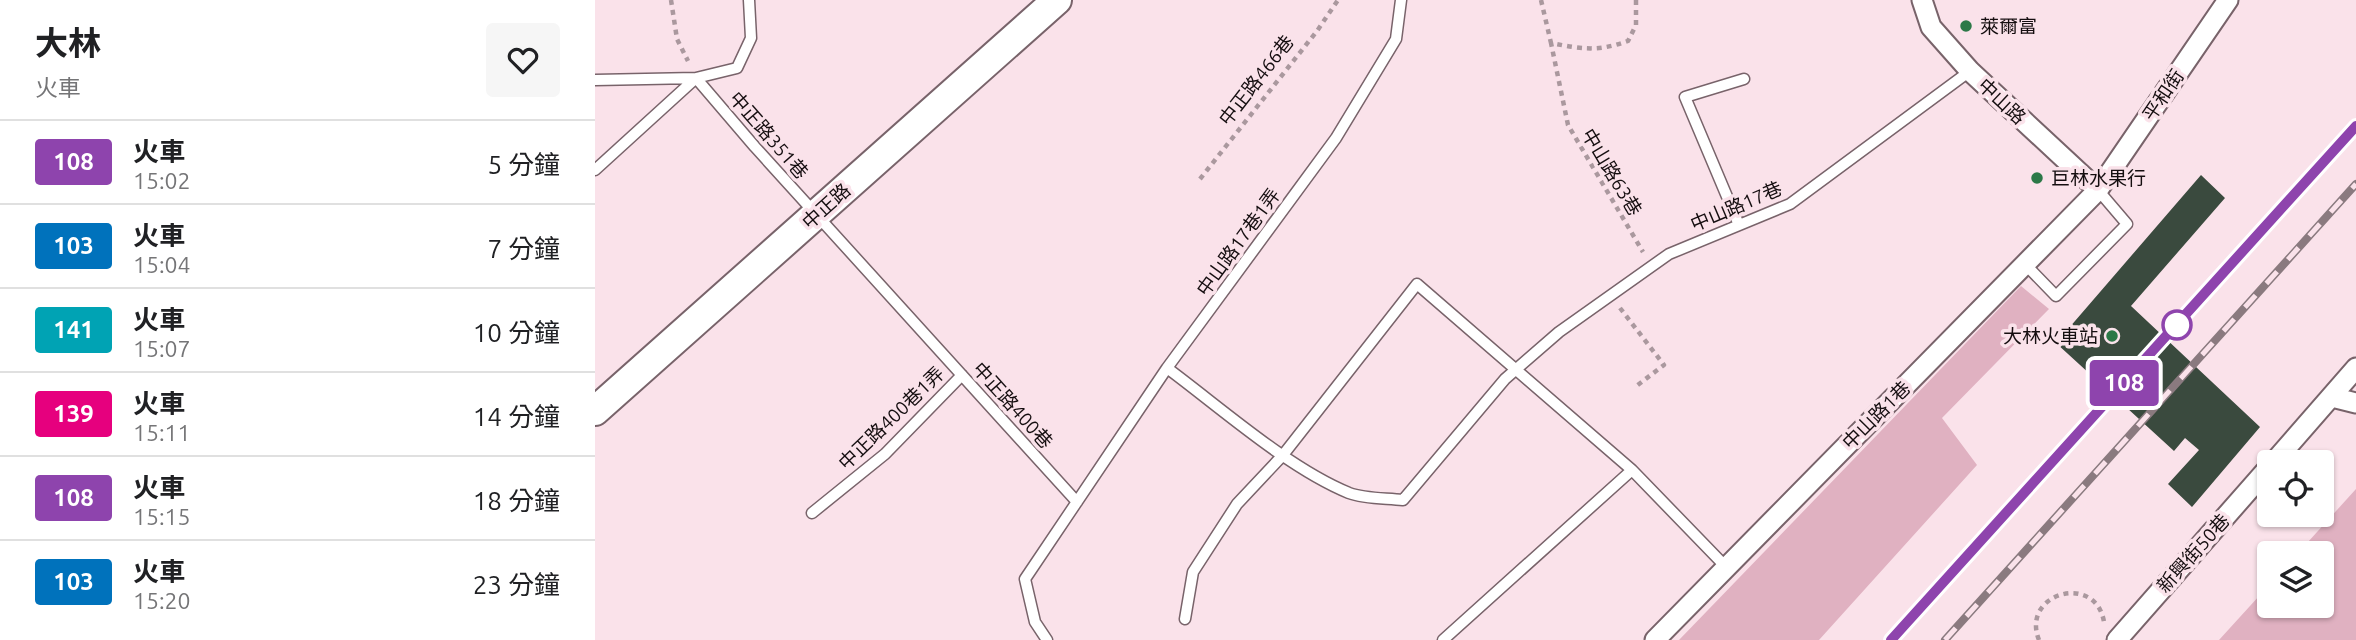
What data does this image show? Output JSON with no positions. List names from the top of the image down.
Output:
{
  "streets": {
    "street": [
      "平和街",
      "中山路",
      "中正路",
      "中山路1巷",
      "新興街50巷"
    ],
    "lane": [
      "中正路351巷",
      "中山路17巷",
      "中山路17巷1弄",
      "中正路400巷",
      "中正路400巷1弄"
    ],
    "path": ["中正路466巷", "中山路63巷"]
  },
  "crossings": [
    ["平和街", "中山路"],
    ["平和街", "中山路1巷"],
    ["中山路", "中山路17巷"],
    ["中山路", "中山路1巷"],
    ["中正路351巷", "中正路"],
    ["中正路351巷", "中正路400巷"],
    ["中山路63巷", "中山路17巷"],
    ["中正路", "中正路400巷"],
    ["中山路17巷1弄", "中正路400巷"],
    ["中正路400巷", "中正路400巷1弄"]
  ],
  "places": ["萊爾富", "巨林水果行", "大林火車站"],
  "page": {
    "heading": ["大林", "火車"],
    "on_map": "108",
    "list": [
      {
        "mark": "108",
        "name": "火車",
        "note": "15:02",
        "value": "5 分鐘"
      },
      {
        "mark": "103",
        "name": "火車",
        "note": "15:04",
        "value": "7 分鐘"
      },
      {
        "mark": "141",
        "name": "火車",
        "note": "15:07",
        "value": "10 分鐘"
      },
      {
        "mark": "139",
        "name": "火車",
        "note": "15:11",
        "value": "14 分鐘"
      },
      {
        "mark": "108",
        "name": "火車",
        "note": "15:15",
        "value": "18 分鐘"
      },
      {
        "mark": "103",
        "name": "火車",
        "note": "15:20",
        "value": "23 分鐘"
      }
    ]
  }
}
